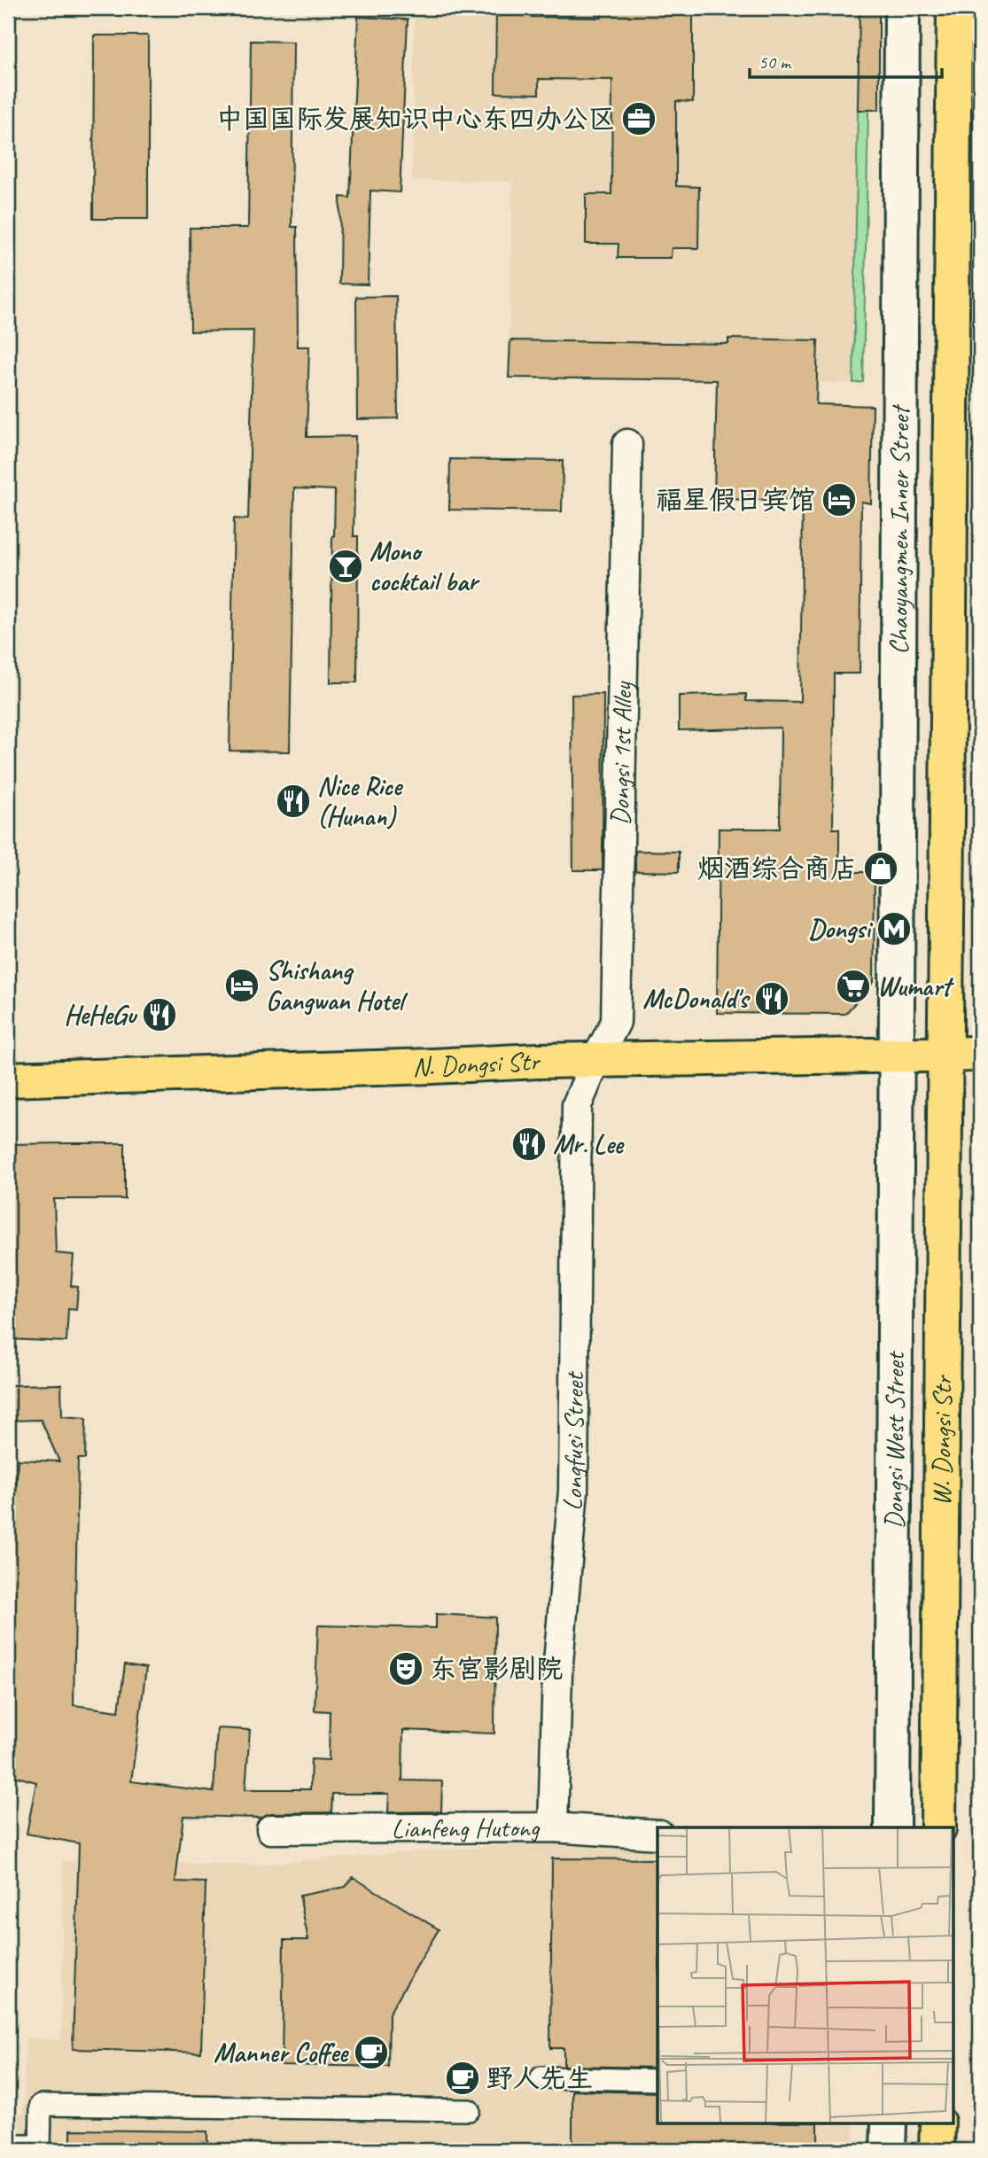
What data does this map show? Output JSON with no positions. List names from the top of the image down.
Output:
{
  "streets": {
    "main road": ["N. Dongsi Str", "W. Dongsi Str"],
    "street": [
      "Chaoyangmen Inner Street",
      "Dongsi 1st Alley",
      "Longfusi Street",
      "Dongsi West Street",
      "Lianfeng Hutong"
    ]
  },
  "crossings": [
    ["Chaoyangmen Inner Street", "N. Dongsi Str"],
    ["Chaoyangmen Inner Street", "Dongsi West Street"],
    ["Dongsi 1st Alley", "N. Dongsi Str"],
    ["Dongsi 1st Alley", "Longfusi Street"],
    ["N. Dongsi Str", "W. Dongsi Str"],
    ["N. Dongsi Str", "Longfusi Street"],
    ["N. Dongsi Str", "Dongsi West Street"],
    ["Longfusi Street", "Lianfeng Hutong"]
  ],
  "places": {
    "office": ["中国国际发展知识中心东四办公区"],
    "hotel": ["福星假日宾馆", "Shishang Gangwan Hotel"],
    "bar": ["Mono cocktail bar"],
    "restaurant": [
      "Nice Rice (Hunan)",
      "McDonald's",
      "HeHeGu",
      "Mr. Lee"
    ],
    "shop": ["烟酒综合商店"],
    "metro station": ["Dongsi"],
    "supermarket": ["Wumart"],
    "theatre": ["东宫影剧院"],
    "cafe": ["Manner Coffee", "野人先生"]
  },
  "scale_bar": "50 m"
}
